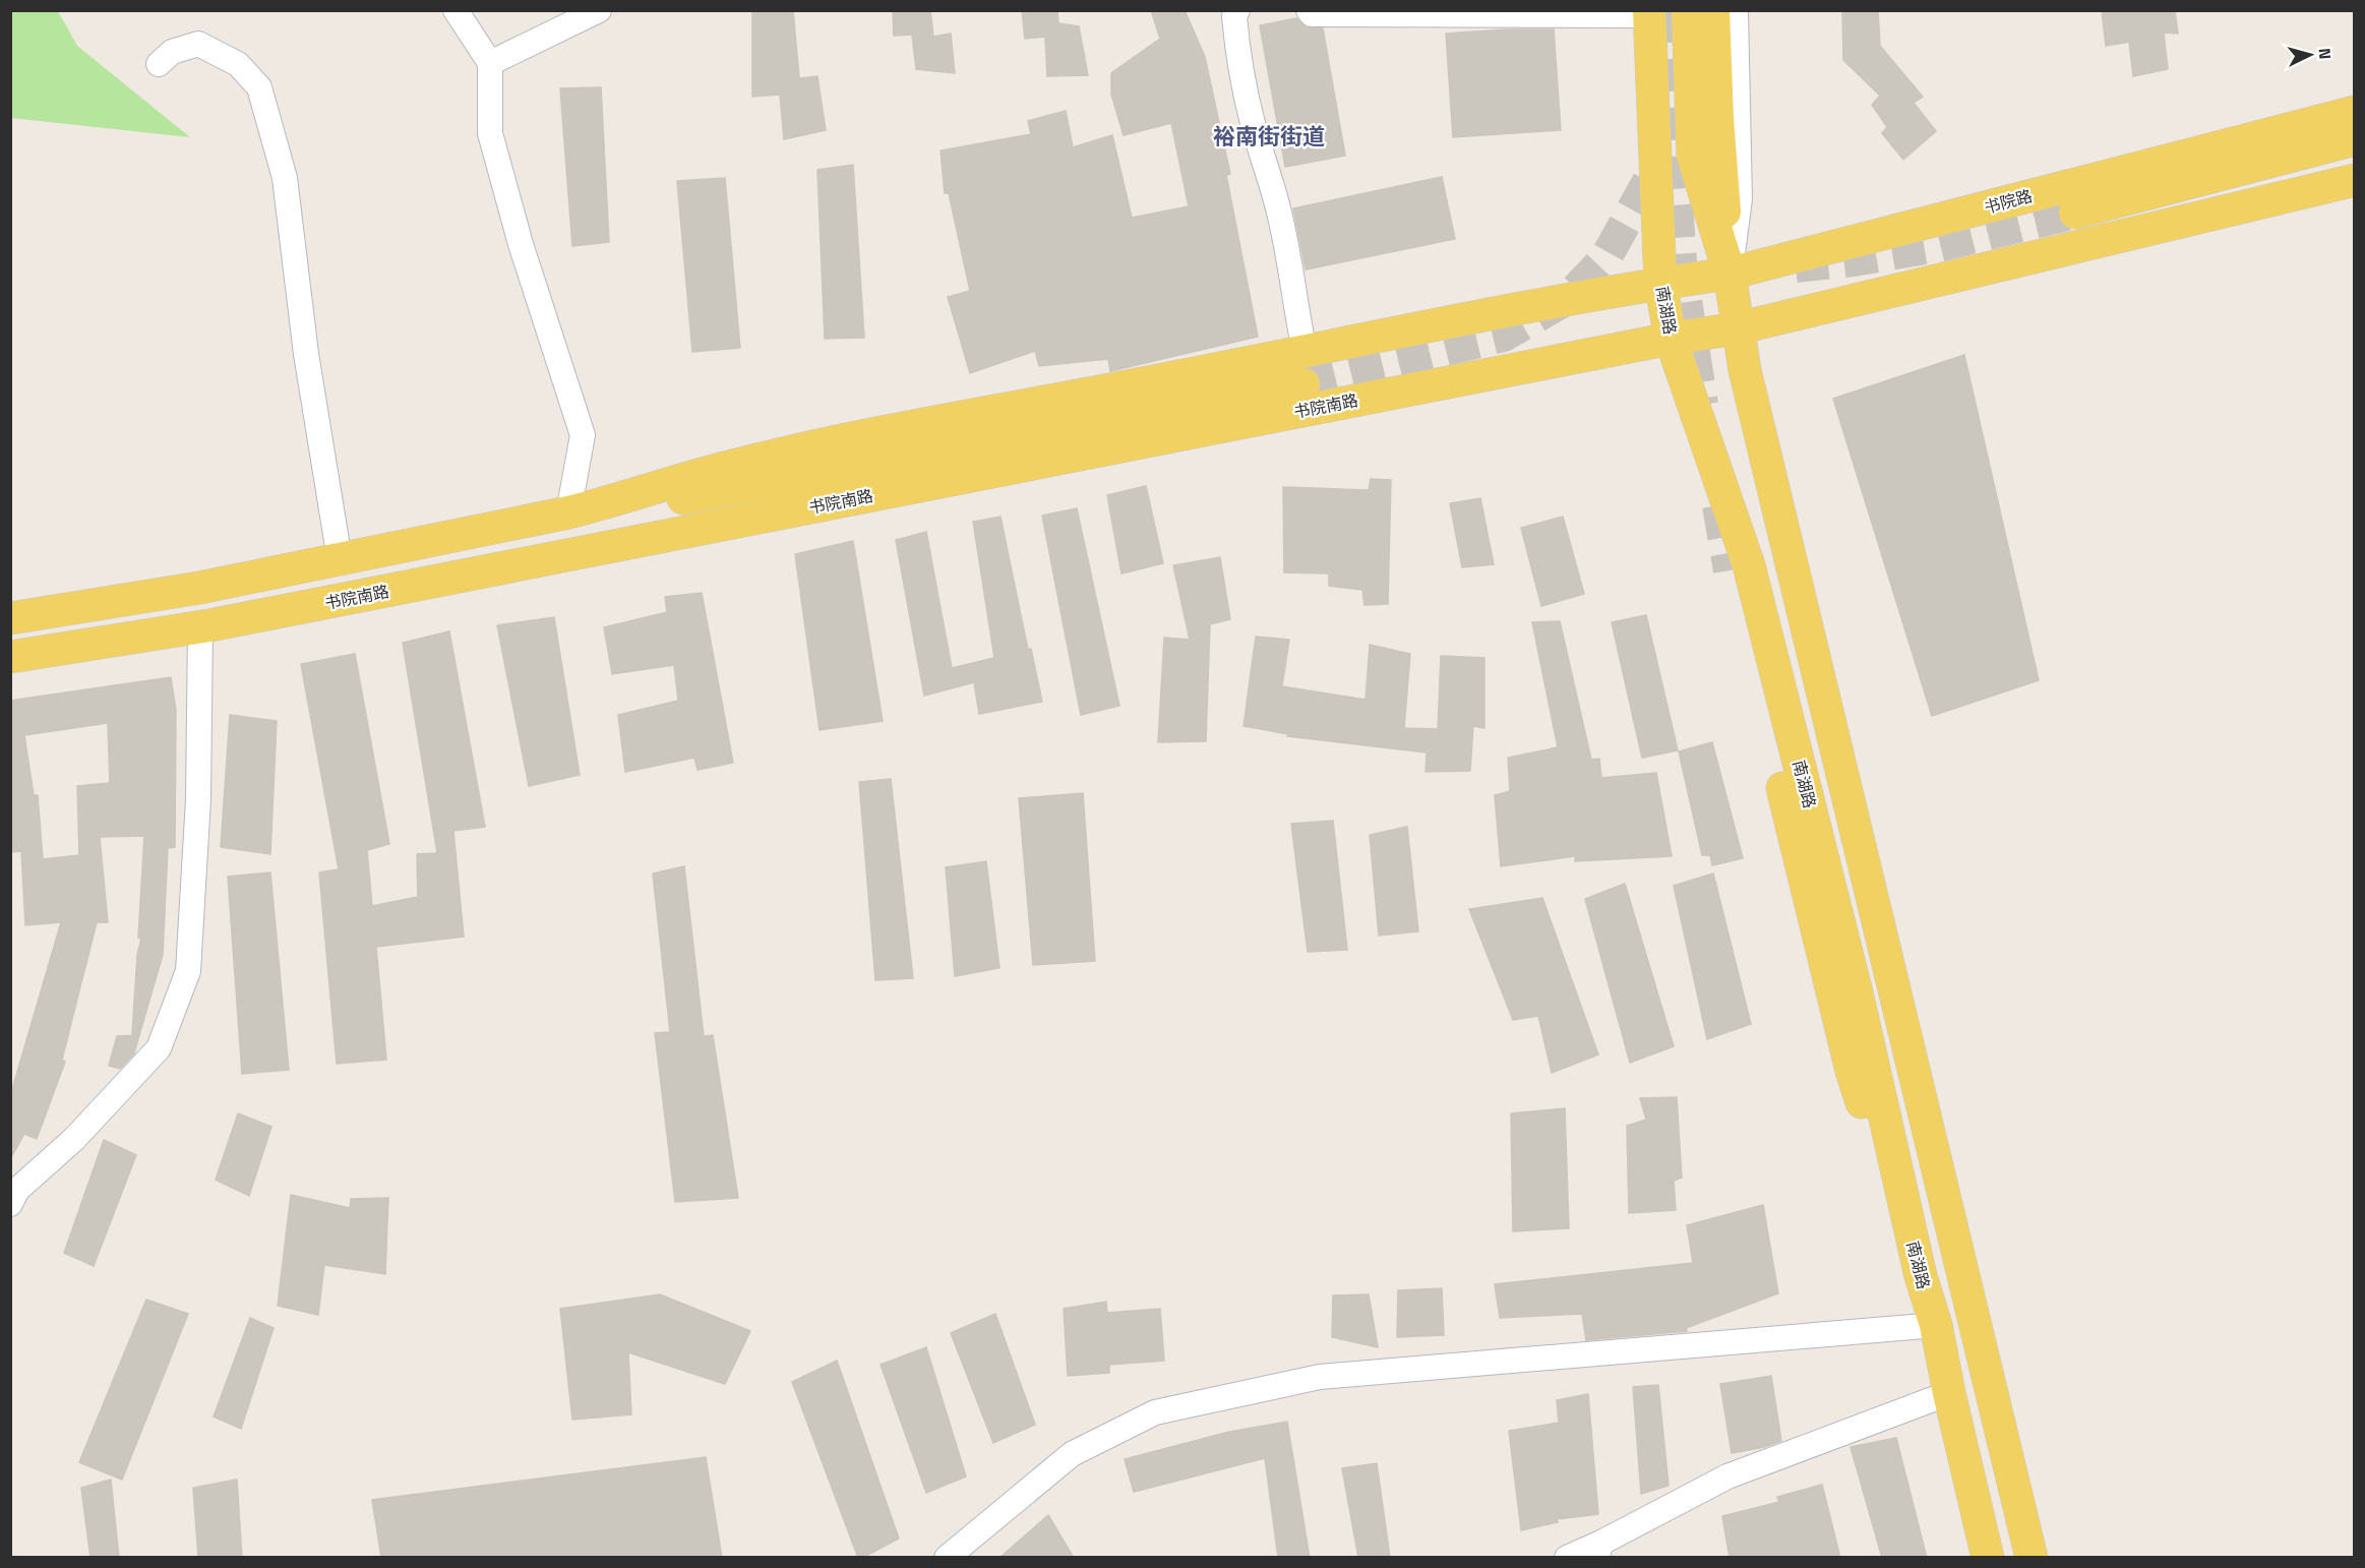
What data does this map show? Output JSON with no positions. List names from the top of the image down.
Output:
{
  "streets": {
    "main road": ["书院路", "南湖路", "书院南路"]
  },
  "crossings": [
    ["书院路", "南湖路"],
    ["南湖路", "书院南路"]
  ],
  "districts": ["裕南街街道"],
  "north": "right"
}
